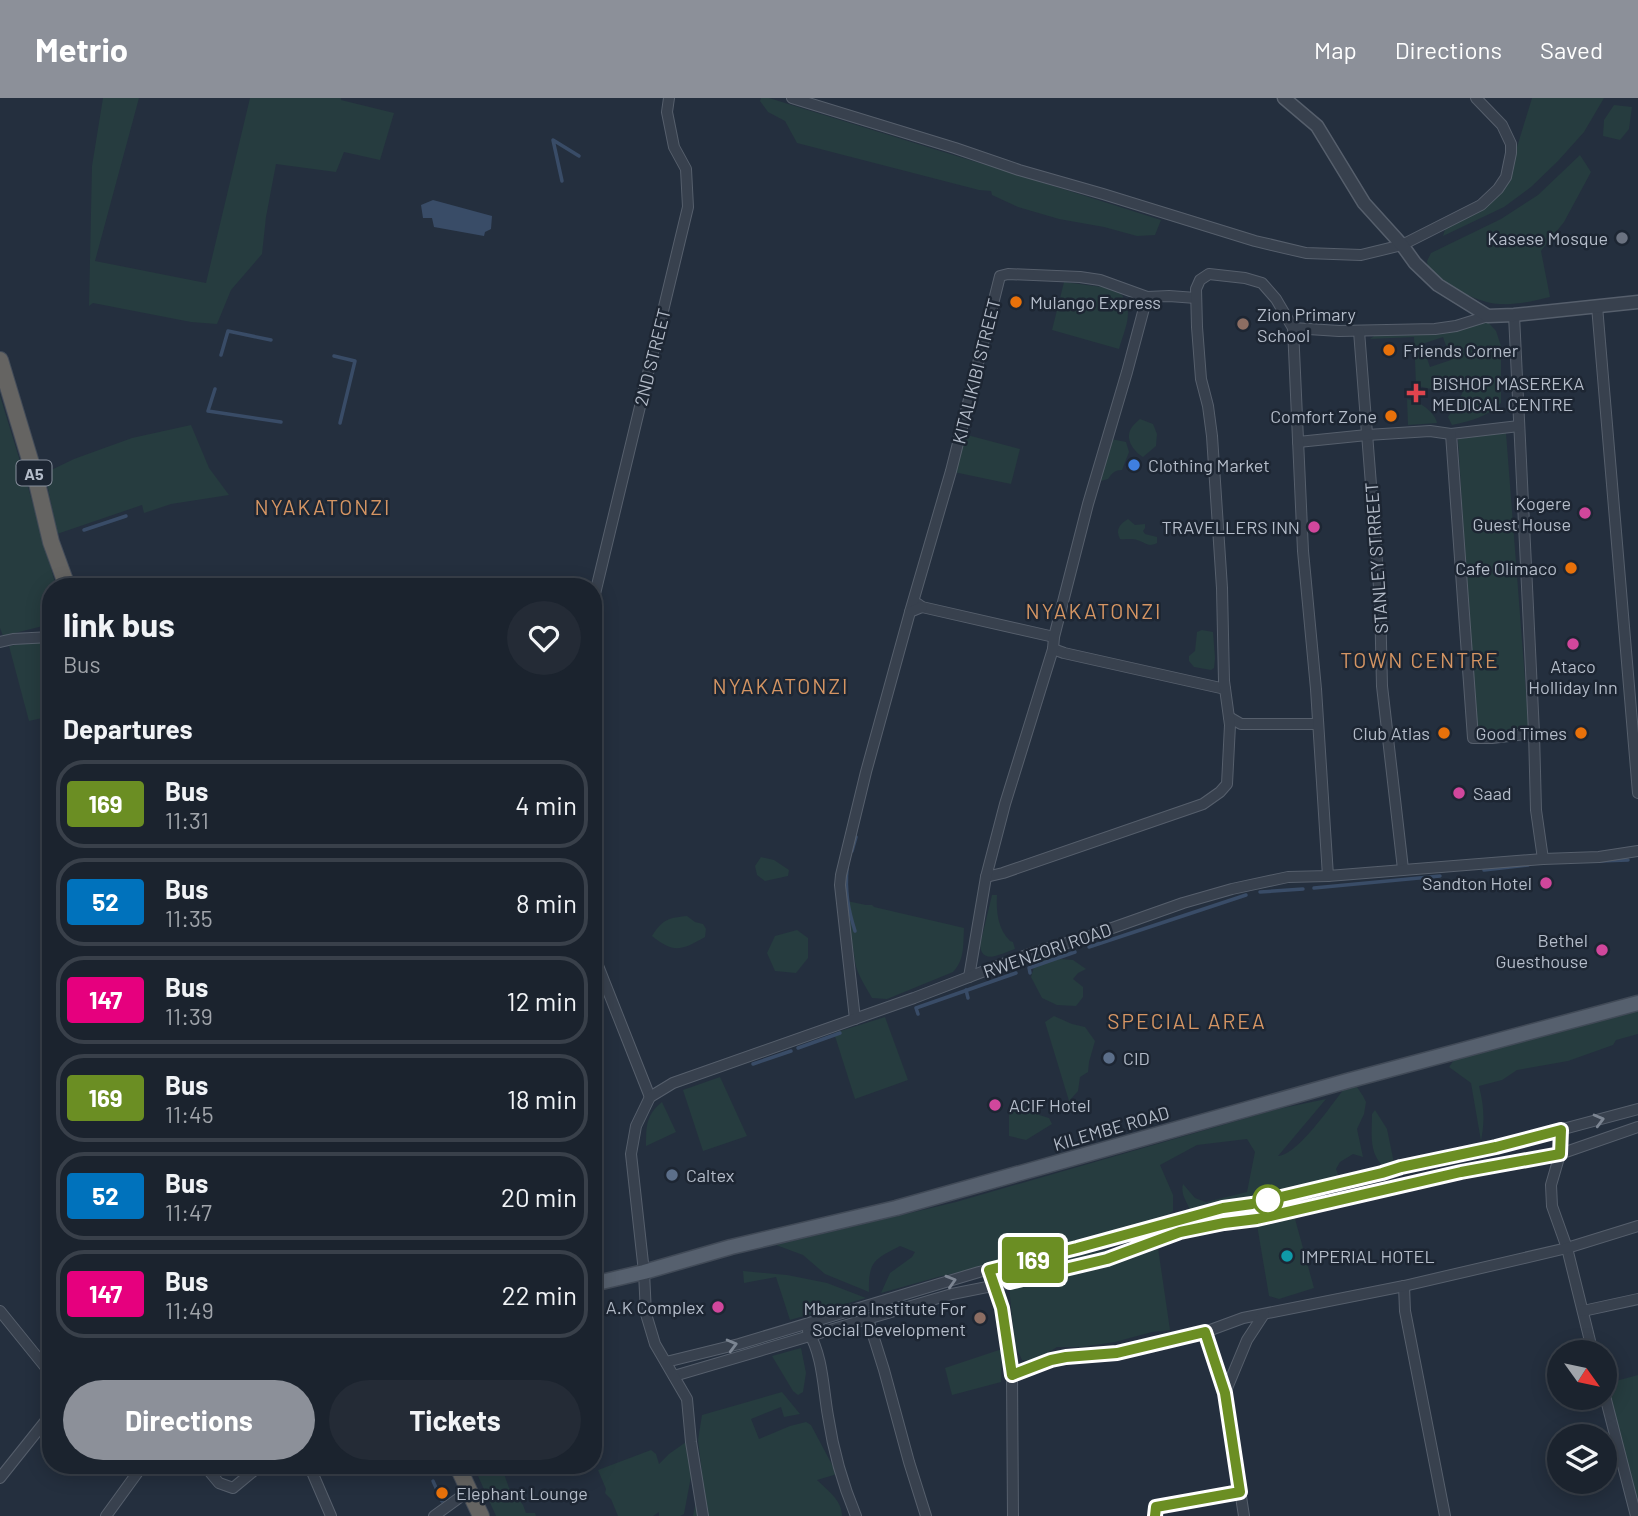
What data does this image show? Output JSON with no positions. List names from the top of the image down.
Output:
{
  "streets": {
    "highway": ["A5"],
    "main road": ["KILEMBE ROAD"],
    "street": [
      "2ND STREET",
      "KITALIKIBI STREET",
      "STANLEY STRREET",
      "RWENZORI ROAD"
    ]
  },
  "crossings": [
    ["KITALIKIBI STREET", "RWENZORI ROAD"],
    ["STANLEY STRREET", "RWENZORI ROAD"]
  ],
  "districts": [
    "NYAKATONZI",
    "NYAKATONZI",
    "TOWN CENTRE",
    "NYAKATONZI",
    "SPECIAL AREA"
  ],
  "places": {
    "other": [
      "Kasese Mosque",
      "Mulango Express",
      "Zion Primary School",
      "Friends Corner",
      "Comfort Zone",
      "Clothing Market",
      "Kogere Guest House",
      "TRAVELLERS INN",
      "Cafe Olimaco",
      "Ataco Holliday Inn",
      "Club Atlas",
      "Good Times",
      "Saad",
      "Sandton Hotel",
      "Bethel Guesthouse",
      "CID",
      "ACIF Hotel",
      "Caltex",
      "IMPERIAL HOTEL",
      "A.K Complex",
      "Mbarara Institute For Social Development",
      "Elephant Lounge"
    ],
    "health": ["BISHOP MASEREKA MEDICAL CENTRE"]
  },
  "lines": ["bus line 169"],
  "north": "bottom right",
  "page": {
    "header": "Metrio",
    "nav": ["Map", "Directions", "Saved"],
    "on_map": "169",
    "heading": [
      ["link bus", "Bus"],
      "Departures"
    ],
    "list": [
      {
        "mark": "169",
        "name": "Bus",
        "note": "11:31",
        "value": "4 min"
      },
      {
        "mark": "52",
        "name": "Bus",
        "note": "11:35",
        "value": "8 min"
      },
      {
        "mark": "147",
        "name": "Bus",
        "note": "11:39",
        "value": "12 min"
      },
      {
        "mark": "169",
        "name": "Bus",
        "note": "11:45",
        "value": "18 min"
      },
      {
        "mark": "52",
        "name": "Bus",
        "note": "11:47",
        "value": "20 min"
      },
      {
        "mark": "147",
        "name": "Bus",
        "note": "11:49",
        "value": "22 min"
      }
    ],
    "buttons": ["Directions", "Tickets"]
  }
}
